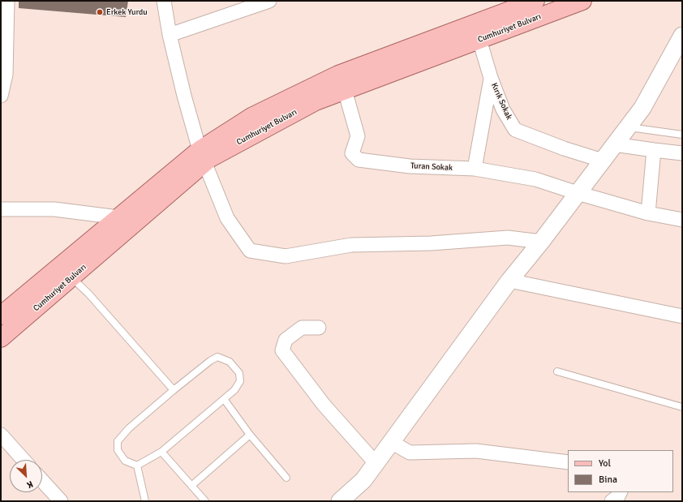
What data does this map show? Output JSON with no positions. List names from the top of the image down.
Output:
{
  "streets": {
    "main road": ["Cumhuriyet Bulvarı"],
    "street": ["Kırık Sokak", "Turan Sokak"]
  },
  "crossings": [
    ["Cumhuriyet Bulvarı", "Kırık Sokak"],
    ["Cumhuriyet Bulvarı", "Turan Sokak"]
  ],
  "places": ["Erkek Yurdu"],
  "legend": ["Yol", "Bina"],
  "north": "bottom right"
}
